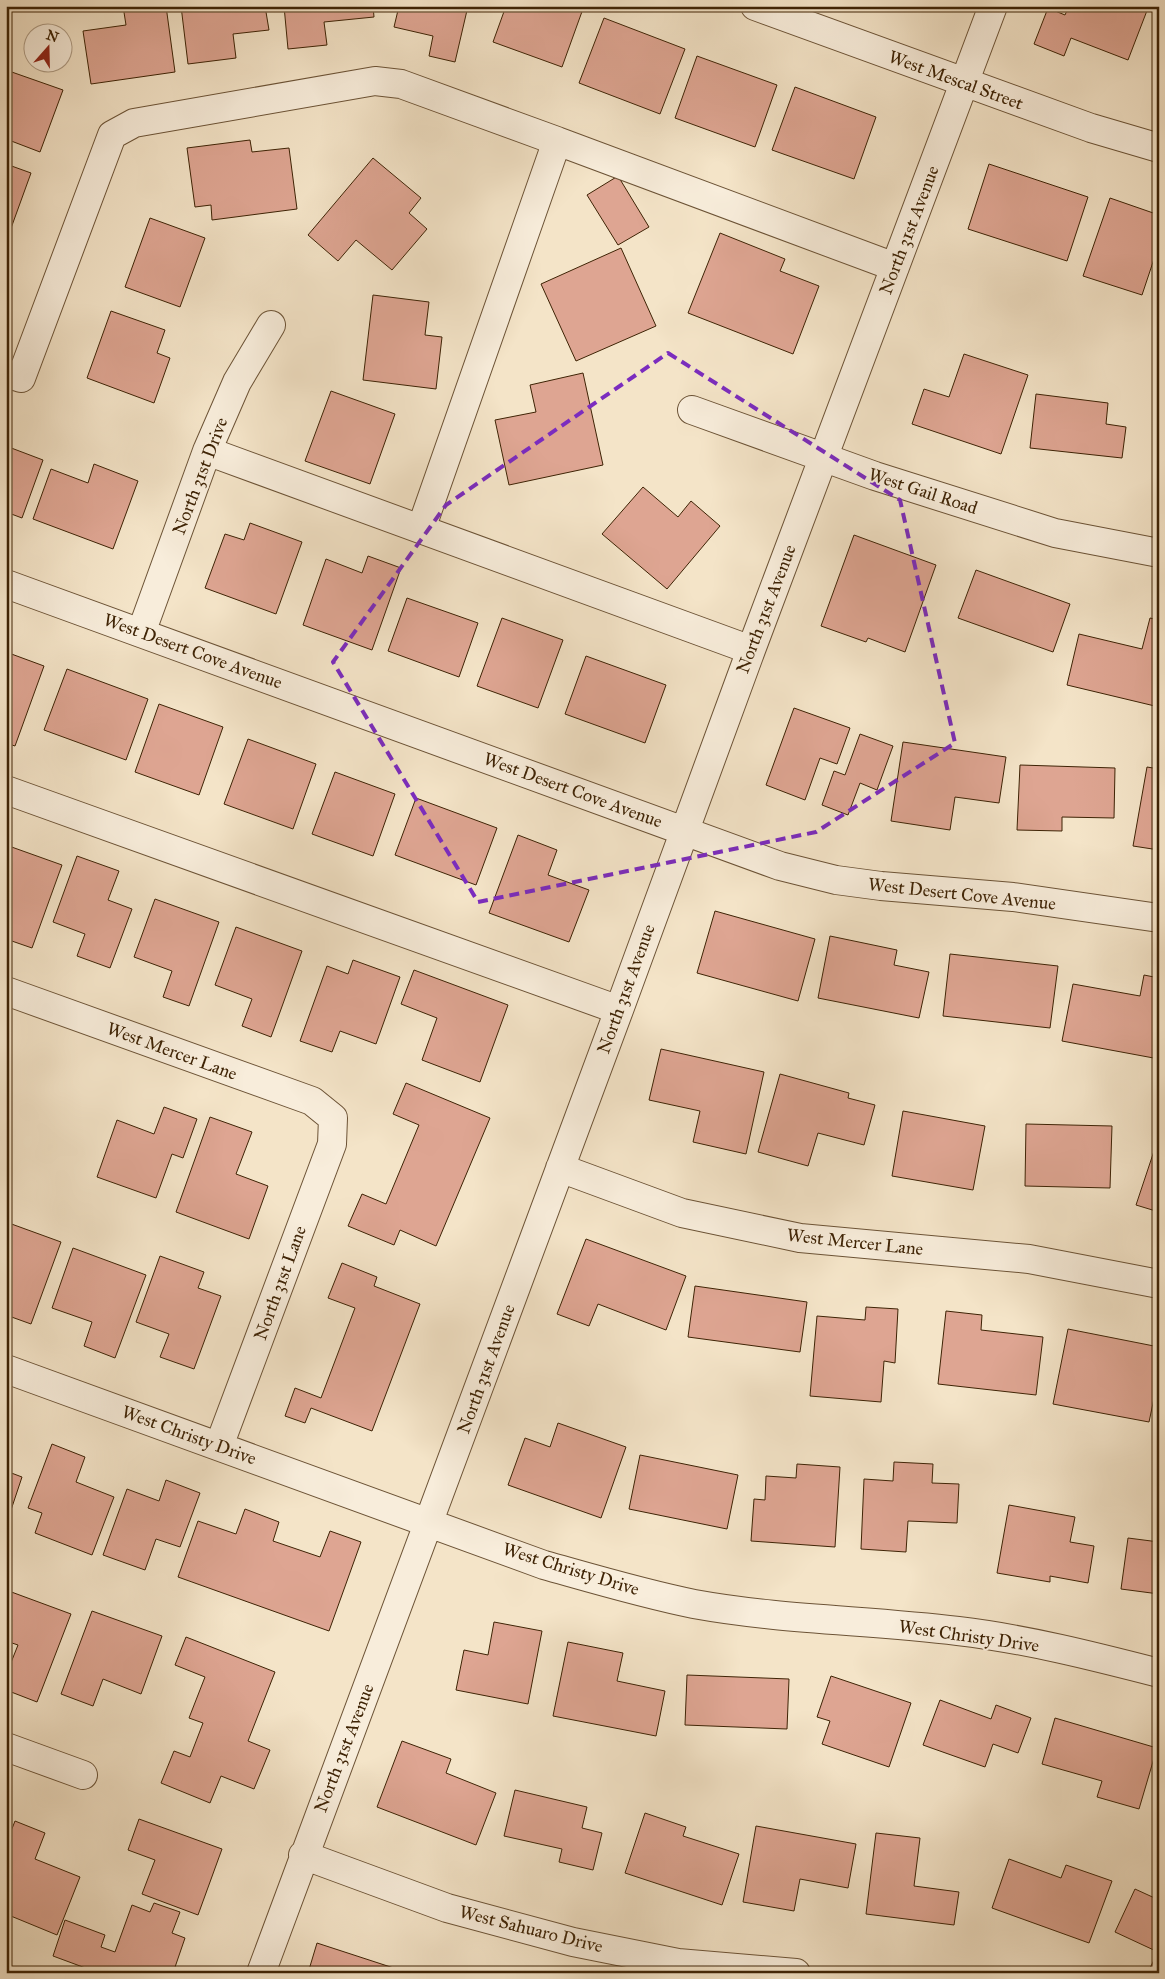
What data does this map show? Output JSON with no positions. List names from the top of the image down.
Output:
{
  "streets": {
    "street": [
      "West Mescal Street",
      "North 31st Avenue",
      "North 31st Drive",
      "West Gail Road",
      "West Desert Cove Avenue",
      "West Mercer Lane",
      "North 31st Lane",
      "West Christy Drive",
      "West Sahuaro Drive"
    ]
  },
  "crossings": [
    ["West Mescal Street", "North 31st Avenue"],
    ["North 31st Avenue", "West Gail Road"],
    ["North 31st Avenue", "West Desert Cove Avenue"],
    ["North 31st Avenue", "West Mercer Lane"],
    ["North 31st Avenue", "West Christy Drive"],
    ["North 31st Avenue", "West Sahuaro Drive"],
    ["North 31st Drive", "West Desert Cove Avenue"],
    ["West Mercer Lane", "North 31st Lane"],
    ["North 31st Lane", "West Christy Drive"]
  ],
  "north": "top"
}
